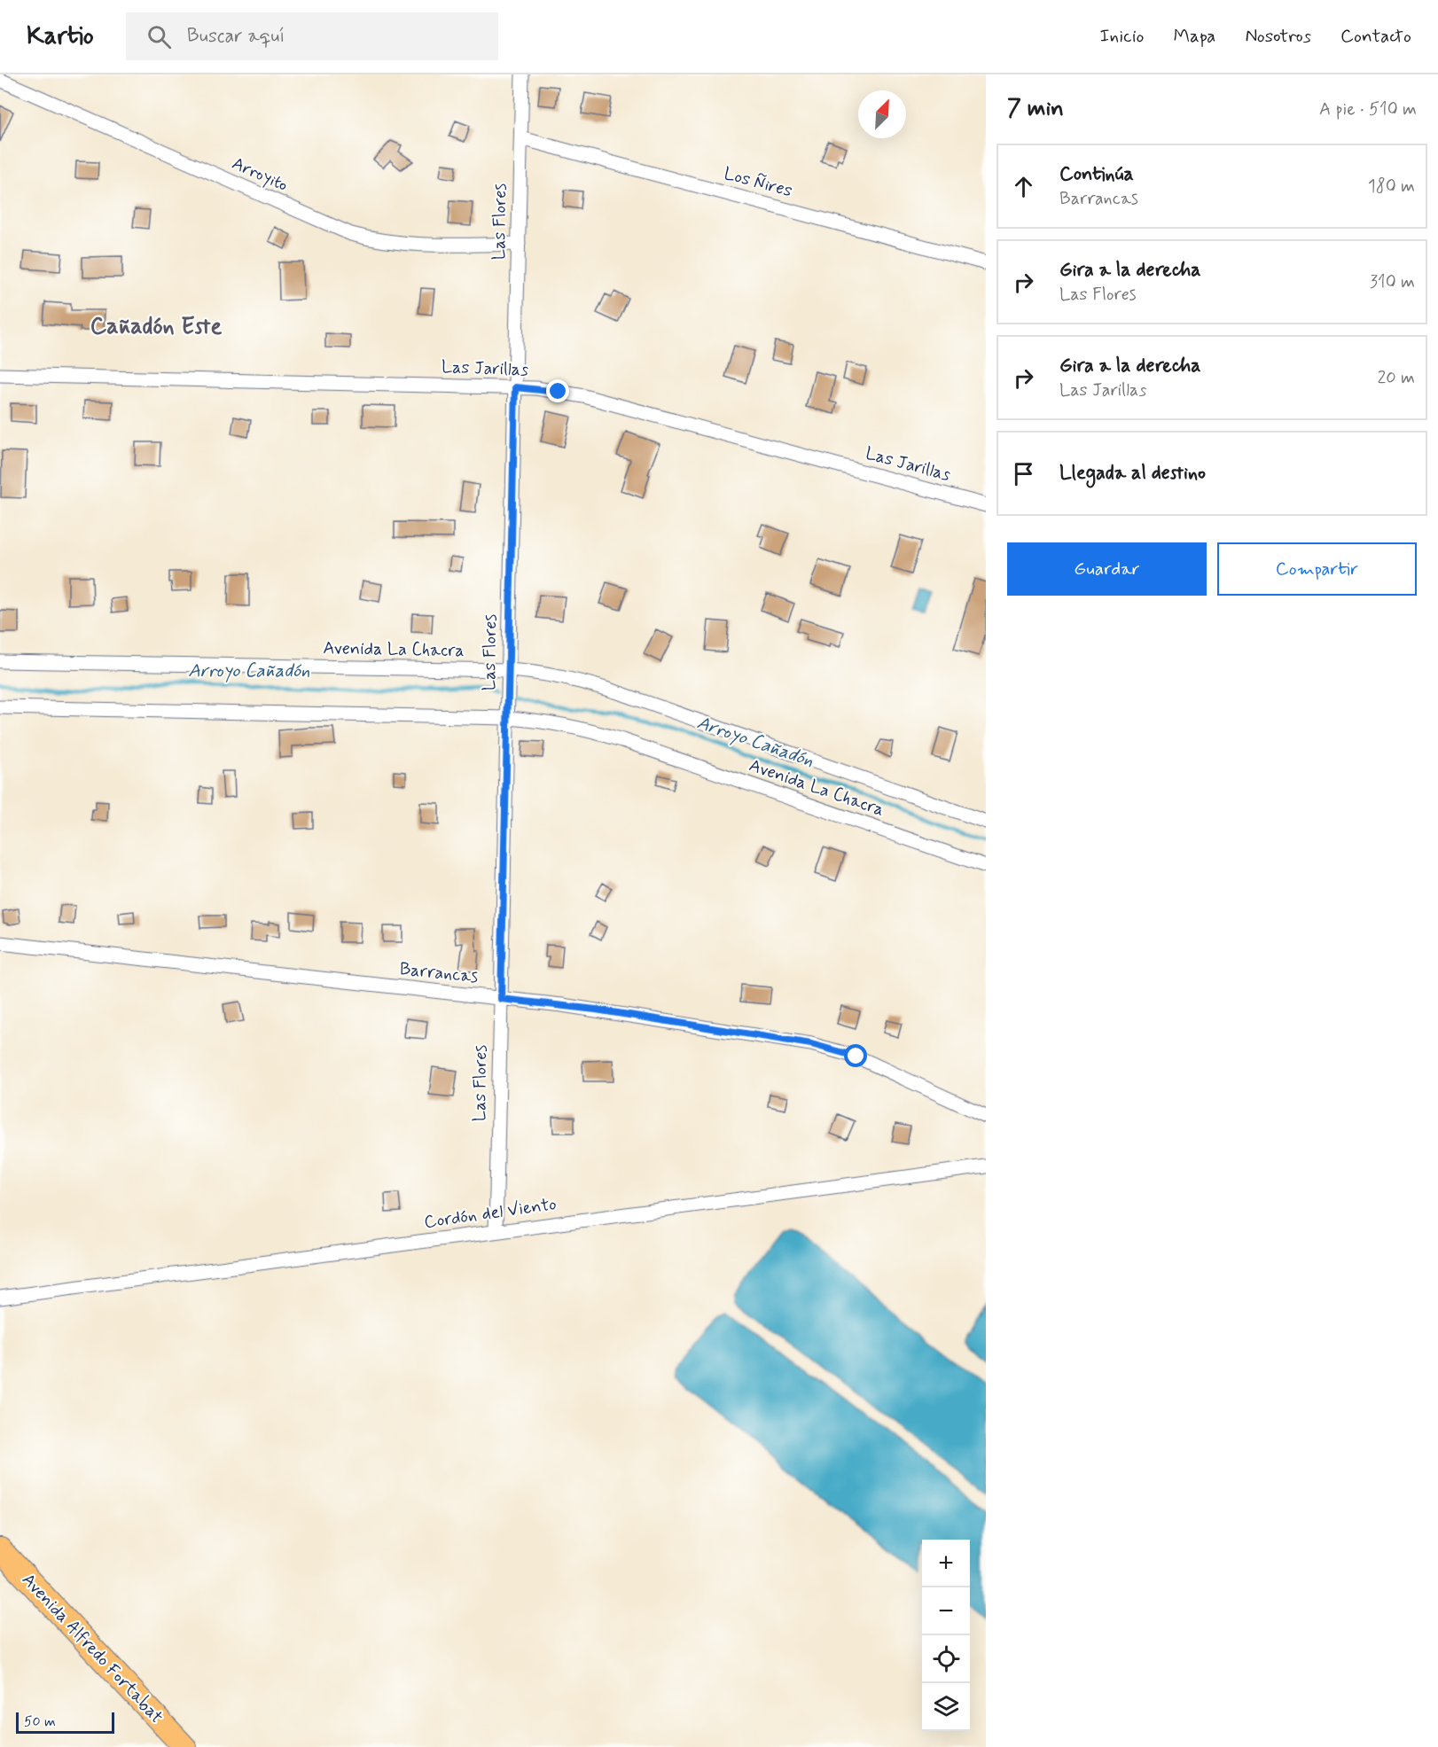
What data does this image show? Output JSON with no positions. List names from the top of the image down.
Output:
{
  "streets": {
    "highway": ["Avenida Alfredo Fortabat"],
    "street": [
      "Arroyito",
      "Los Ñires",
      "Las Flores",
      "Las Jarillas",
      "Avenida La Chacra",
      "Barrancas",
      "Cordón del Viento"
    ]
  },
  "crossings": [
    ["Arroyito", "Las Flores"],
    ["Los Ñires", "Las Flores"],
    ["Las Flores", "Las Jarillas"],
    ["Las Flores", "Avenida La Chacra"],
    ["Las Flores", "Barrancas"],
    ["Las Flores", "Cordón del Viento"]
  ],
  "districts": ["Cañadón Este"],
  "water": ["Arroyo Cañadón"],
  "scale_bar": "50 m",
  "north": "top right",
  "page": {
    "header": "Kartio",
    "search": "Buscar aquí",
    "nav": [
      "Inicio",
      "Mapa",
      "Nosotros",
      "Contacto"
    ],
    "heading": ["7 min", "A pie · 510 m"],
    "list": [
      ["Continúa", "Barrancas", "180 m"],
      ["Gira a la derecha", "Las Flores", "310 m"],
      ["Gira a la derecha", "Las Jarillas", "20 m"],
      "Llegada al destino"
    ],
    "buttons": ["Guardar", "Compartir"],
    "map_buttons": ["+", "−"],
    "scale": "50 m"
  }
}
